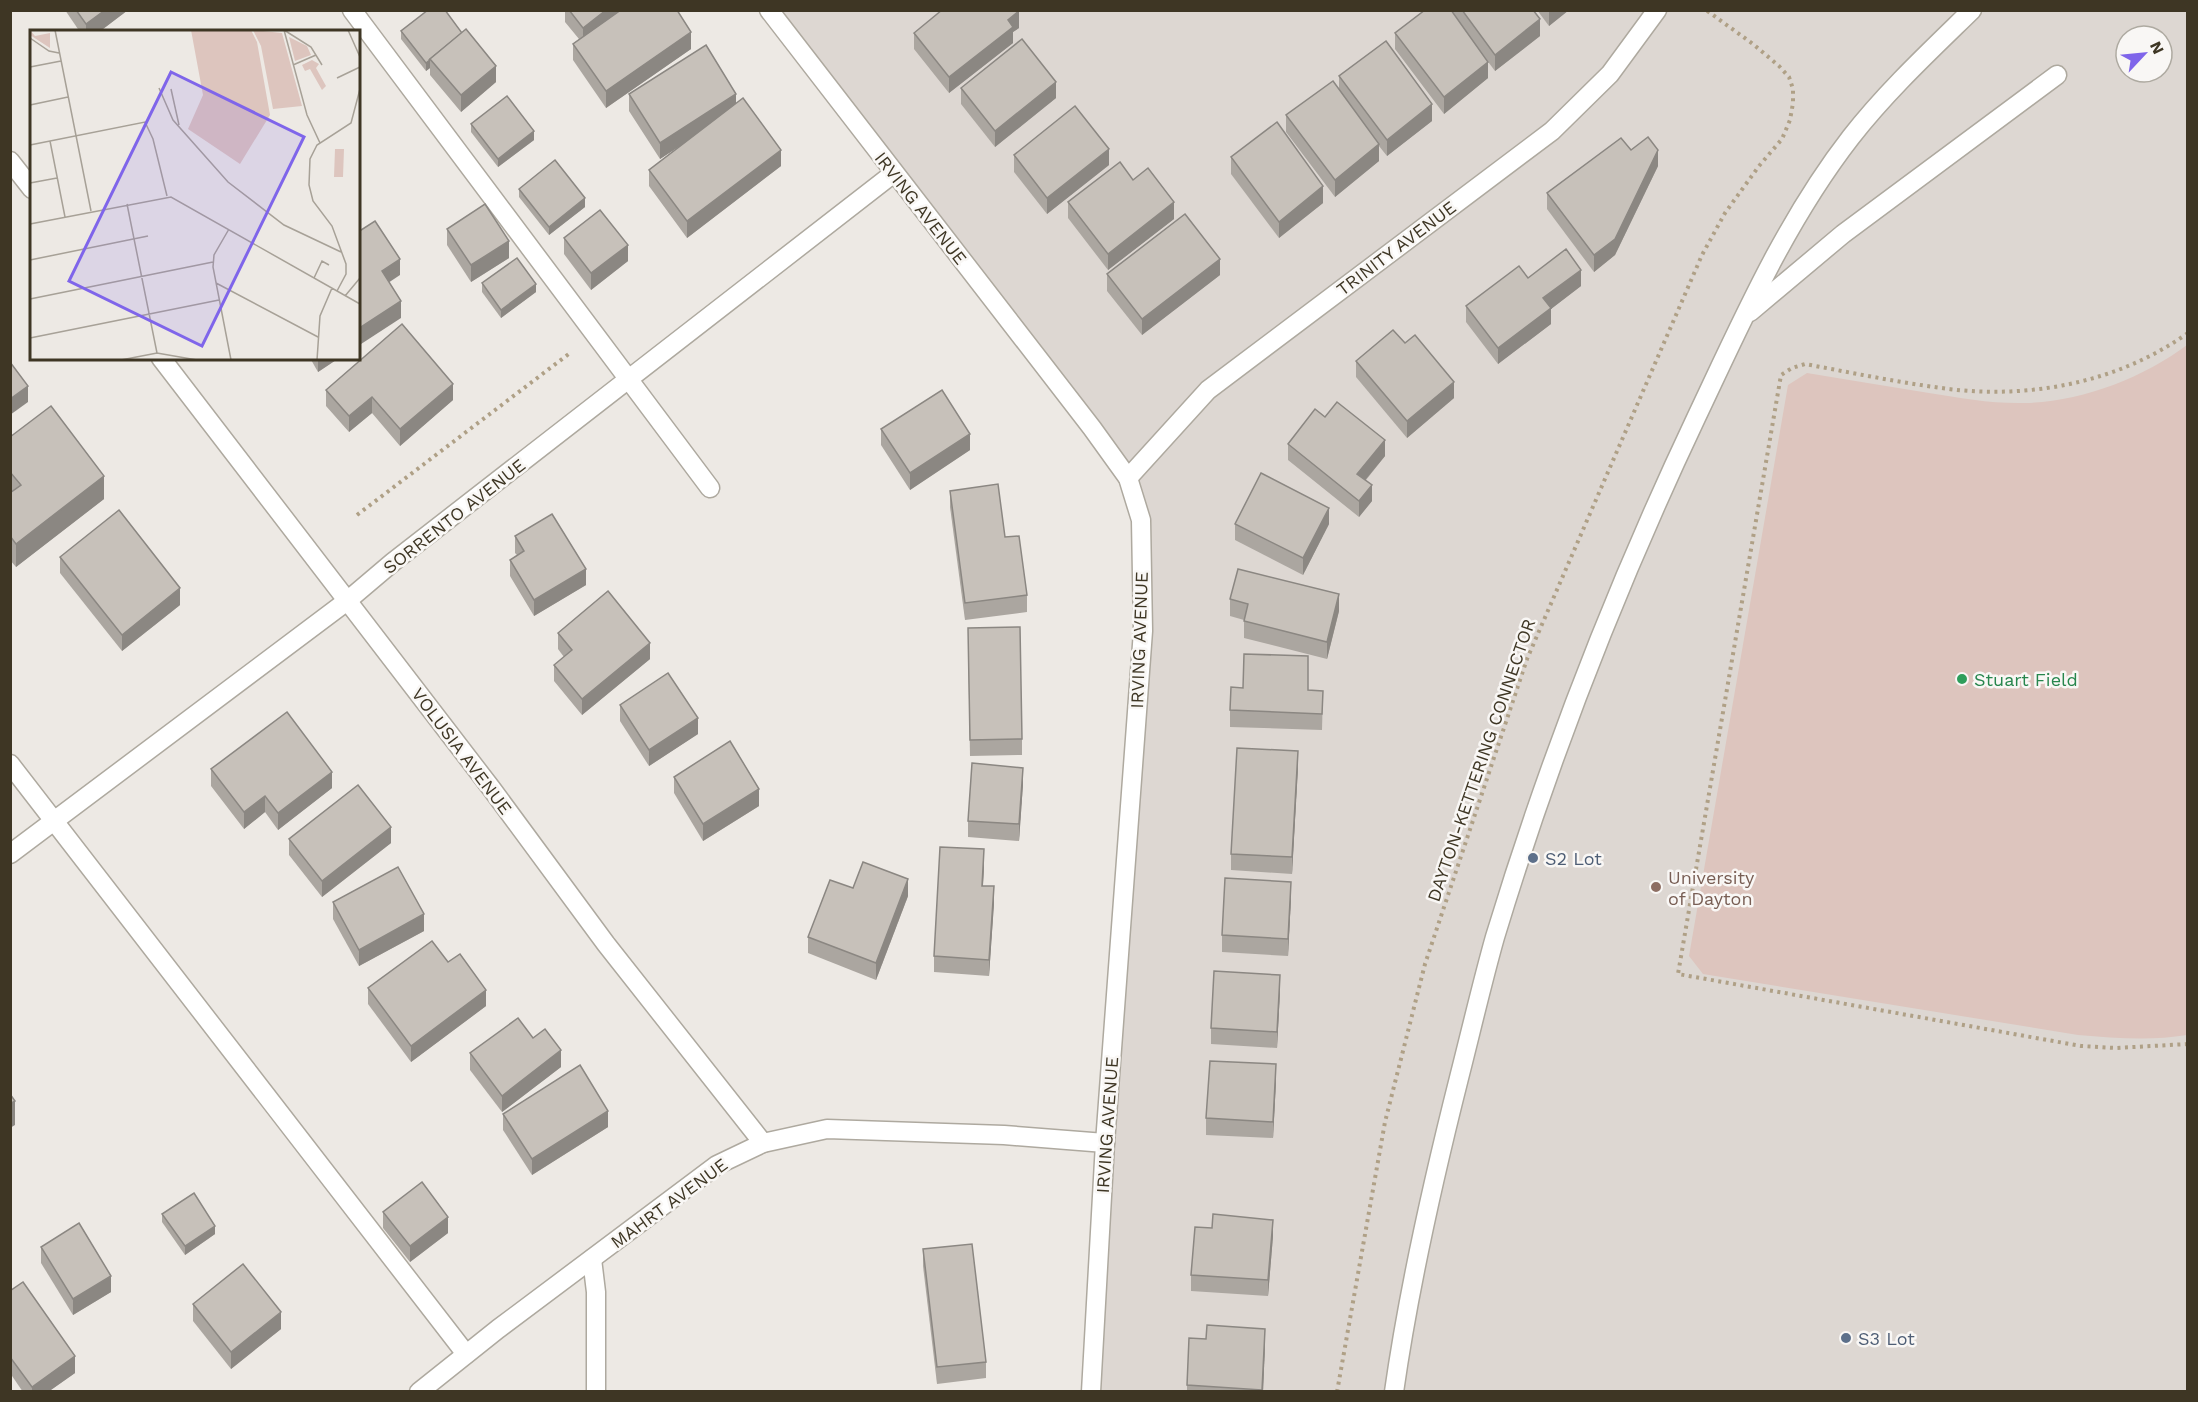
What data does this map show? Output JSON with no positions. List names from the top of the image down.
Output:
{
  "streets": {
    "street": [
      "IRVING AVENUE",
      "TRINITY AVENUE",
      "SORRENTO AVENUE",
      "VOLUSIA AVENUE",
      "MAHRT AVENUE"
    ],
    "path": ["DAYTON-KETTERING CONNECTOR"]
  },
  "crossings": [
    ["IRVING AVENUE", "TRINITY AVENUE"],
    ["IRVING AVENUE", "SORRENTO AVENUE"],
    ["IRVING AVENUE", "MAHRT AVENUE"],
    ["SORRENTO AVENUE", "VOLUSIA AVENUE"],
    ["VOLUSIA AVENUE", "MAHRT AVENUE"]
  ],
  "places": [
    "Stuart Field",
    "S2 Lot",
    "University of Dayton",
    "S3 Lot"
  ],
  "north": "top right"
}
